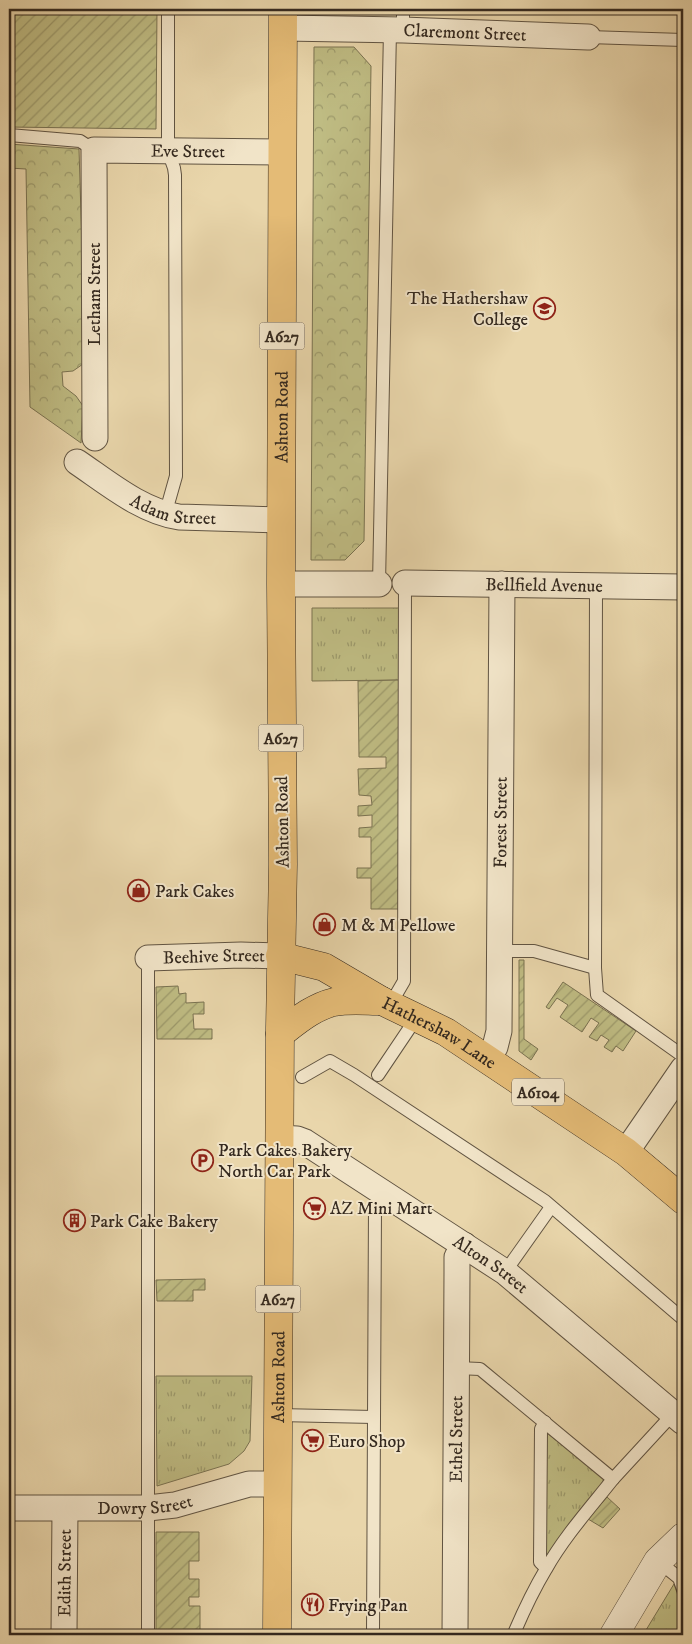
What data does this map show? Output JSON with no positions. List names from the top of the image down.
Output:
{
  "streets": {
    "main road": [
      "A627",
      "Ashton Road",
      "Hathershaw Lane",
      "A6104"
    ],
    "street": [
      "Claremont Street",
      "Eve Street",
      "Letham Street",
      "Adam Street",
      "Bellfield Avenue",
      "Forest Street",
      "Beehive Street",
      "Alton Street",
      "Ethel Street",
      "Dowry Street",
      "Edith Street"
    ]
  },
  "crossings": [
    ["Claremont Street", "Ashton Road"],
    ["Eve Street", "Letham Street"],
    ["Eve Street", "Ashton Road"],
    ["Ashton Road", "Adam Street"],
    ["Ashton Road", "Beehive Street"],
    ["Ashton Road", "Hathershaw Lane"],
    ["Ashton Road", "Alton Street"],
    ["Ashton Road", "Dowry Street"],
    ["Bellfield Avenue", "Forest Street"],
    ["Forest Street", "Hathershaw Lane"],
    ["Beehive Street", "Hathershaw Lane"],
    ["Alton Street", "Ethel Street"],
    ["Dowry Street", "Edith Street"]
  ],
  "places": {
    "school or university": ["The Hathershaw College"],
    "shop": ["Park Cakes", "M & M Pellowe"],
    "parking": ["Park Cakes Bakery North Car Park"],
    "supermarket": ["AZ Mini Mart", "Euro Shop"],
    "building": ["Park Cake Bakery"],
    "restaurant": ["Frying Pan"]
  }
}
